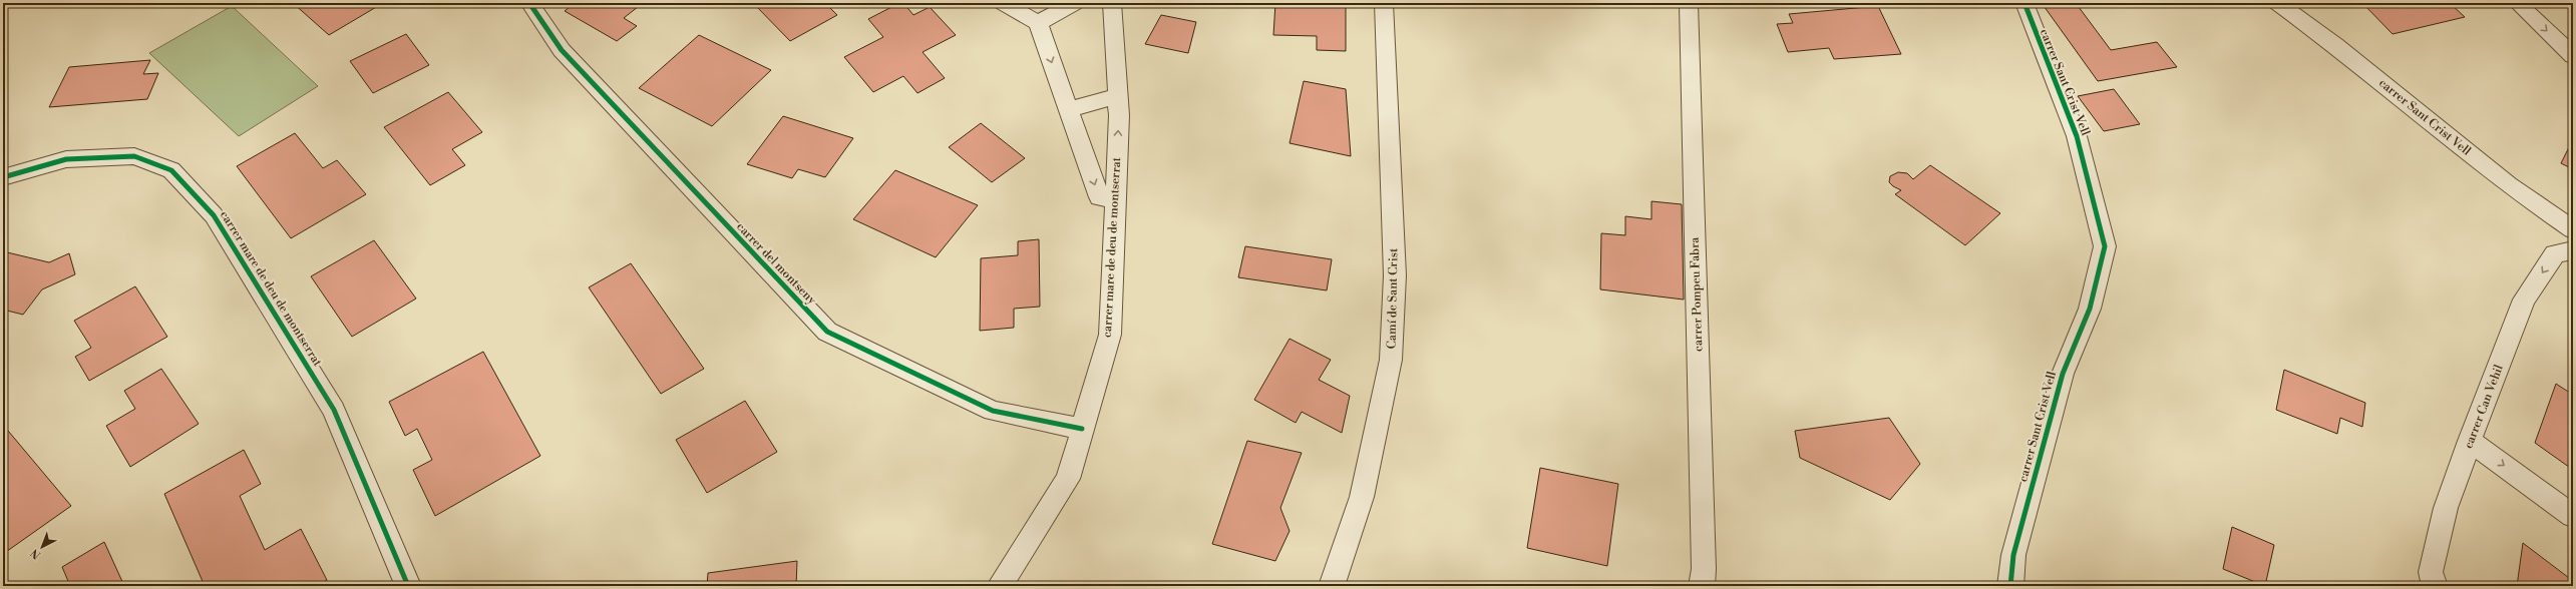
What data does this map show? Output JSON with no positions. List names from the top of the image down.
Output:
{
  "streets": {
    "street": [
      "carrer Sant Crist Vell",
      "carrer mare de deu de montserrat",
      "carrer del montseny",
      "carrer Pompeu Fabra",
      "Camí de Sant Crist",
      "carrer Can Vehil"
    ]
  },
  "crossings": [
    ["carrer mare de deu de montserrat", "carrer del montseny"]
  ],
  "one_way": ["carrer Can Vehil"],
  "north": "bottom left"
}
